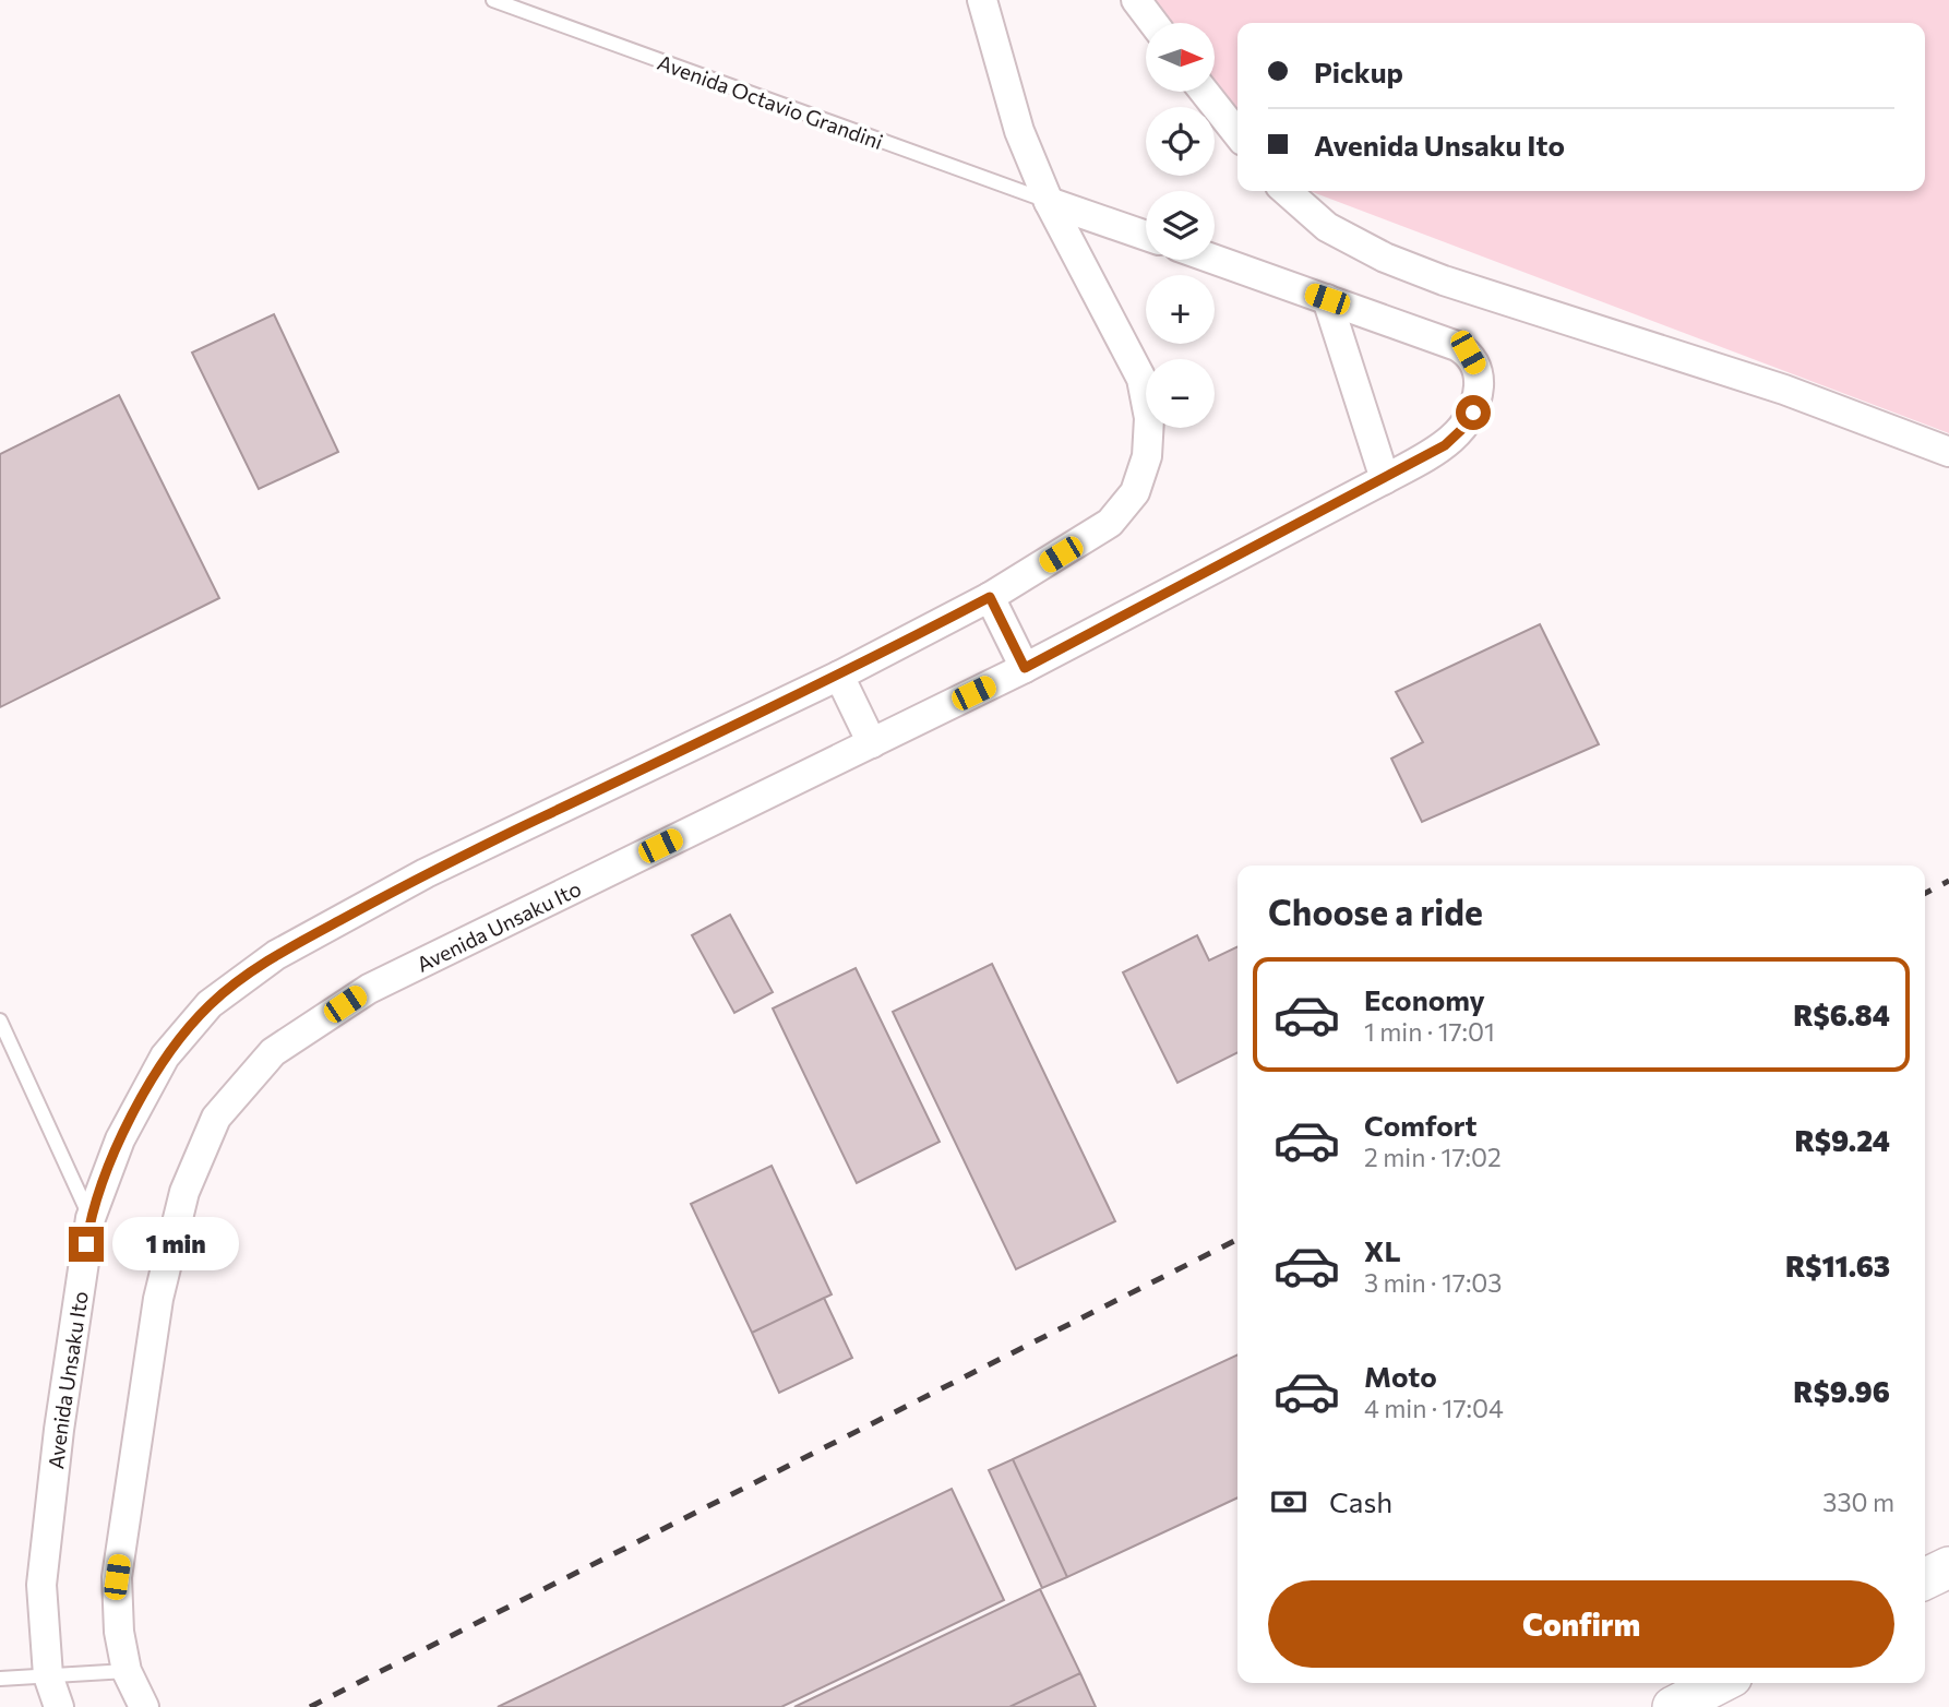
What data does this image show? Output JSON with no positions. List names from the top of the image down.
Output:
{
  "streets": {
    "street": ["Avenida Unsaku Ito"],
    "lane": ["Avenida Octavio Grandini"]
  },
  "crossings": [
    ["Avenida Octavio Grandini", "Avenida Unsaku Ito"]
  ],
  "north": "right",
  "page": {
    "map_buttons": ["+", "−"],
    "banner": ["Pickup", "Avenida Unsaku Ito"],
    "heading": "Choose a ride",
    "list": [
      {
        "name": "Economy",
        "note": "1 min · 17:01",
        "value": "R$6.84"
      },
      {
        "name": "Comfort",
        "note": "2 min · 17:02",
        "value": "R$9.24"
      },
      {
        "name": "XL",
        "note": "3 min · 17:03",
        "value": "R$11.63"
      },
      {
        "name": "Moto",
        "note": "4 min · 17:04",
        "value": "R$9.96"
      }
    ],
    "bubble": "1 min",
    "pay": ["Cash", "330 m"],
    "buttons": "Confirm"
  }
}
